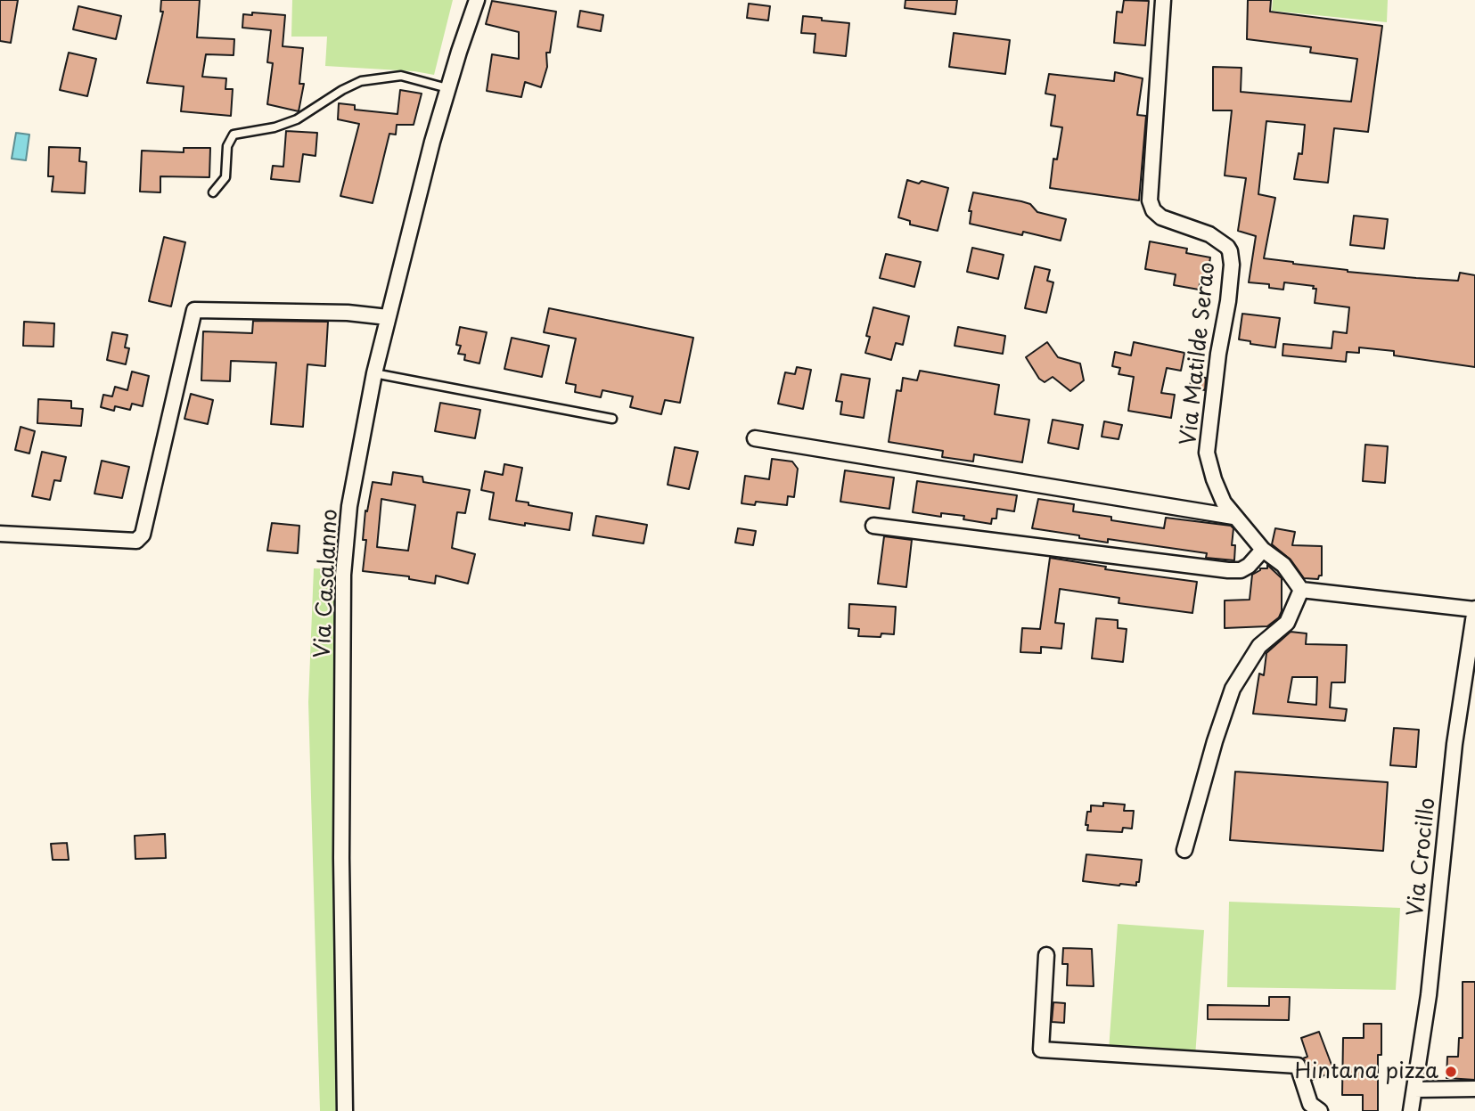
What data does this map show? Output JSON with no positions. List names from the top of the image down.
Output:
{
  "streets": {
    "street": ["Via Matilde Serao", "Via Casalanno", "Via Crocillo"]
  },
  "places": ["Hintana pizza"]
}
